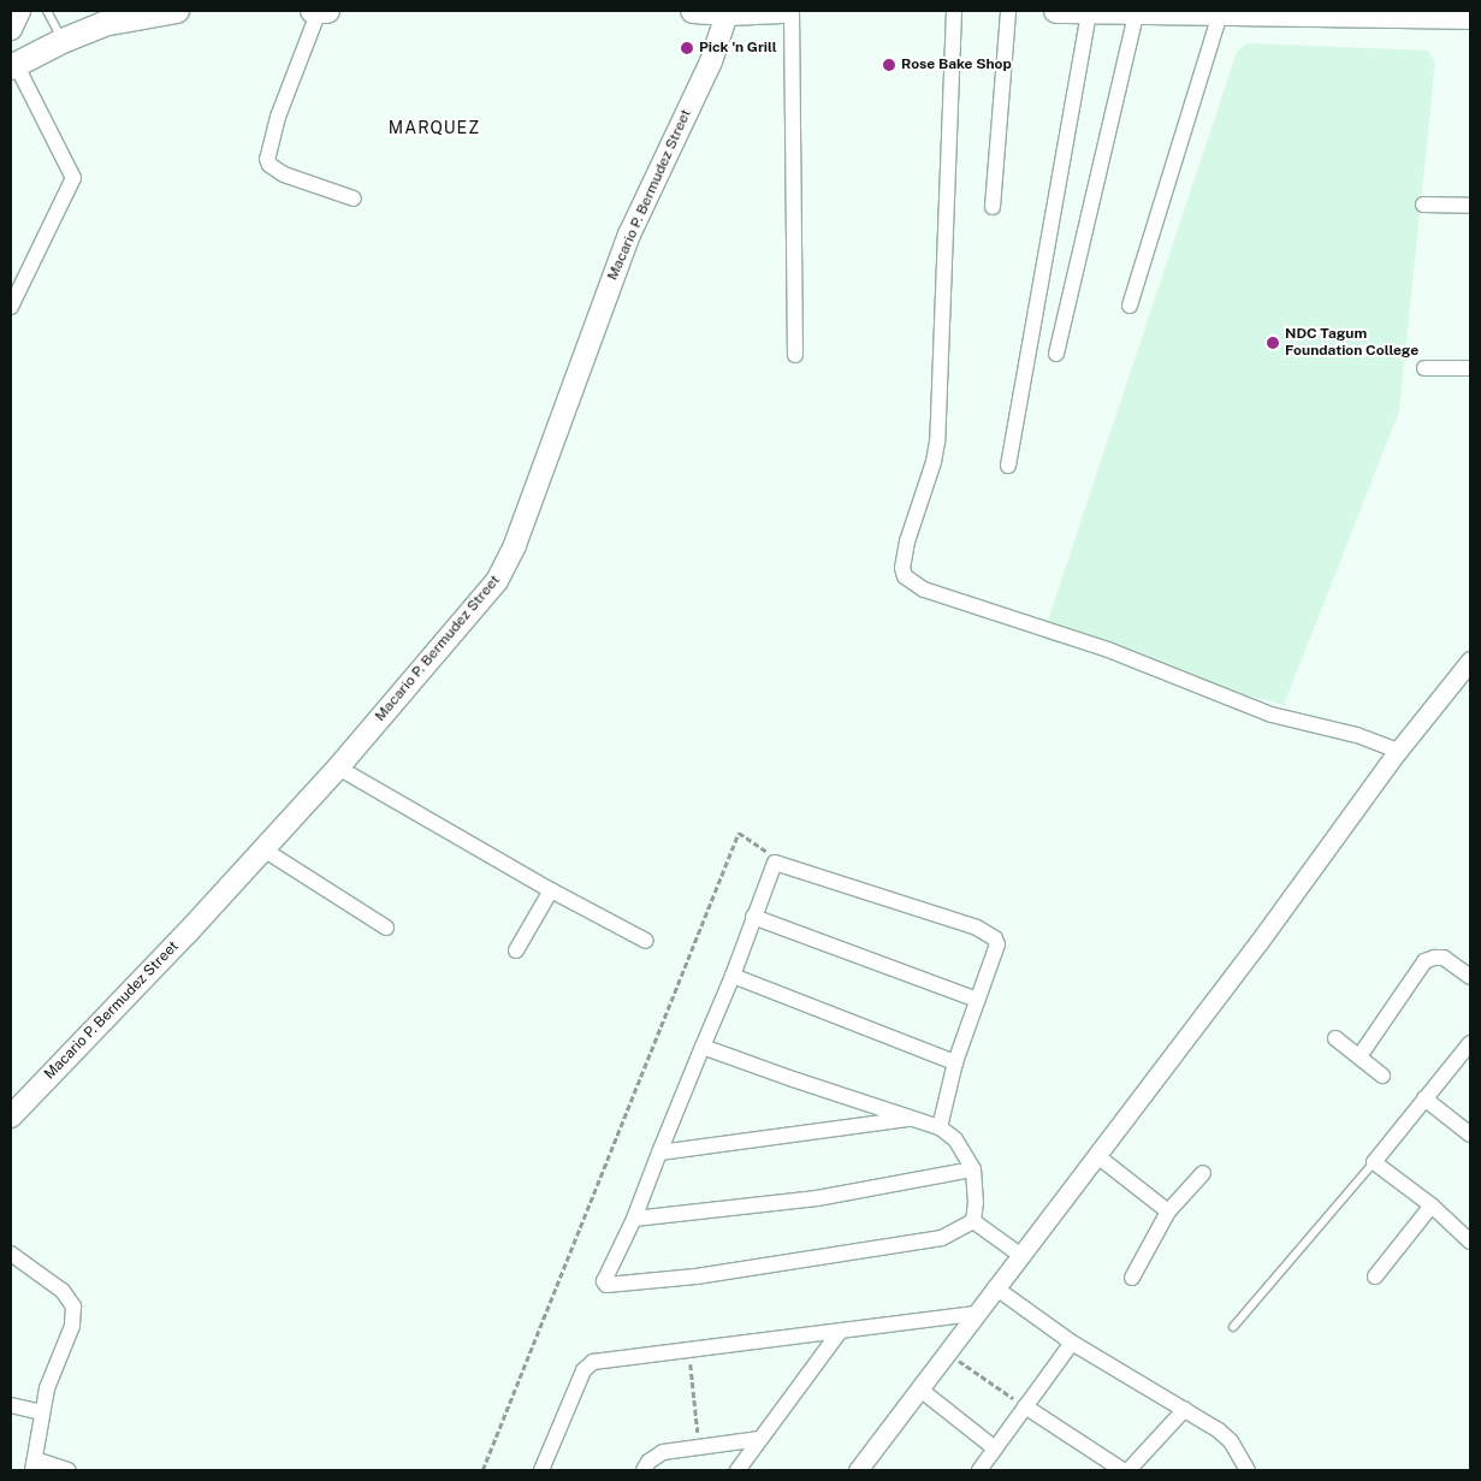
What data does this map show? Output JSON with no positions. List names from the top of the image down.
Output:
{
  "streets": {
    "main road": ["Macario P. Bermudez Street"]
  },
  "districts": ["MARQUEZ"],
  "places": ["Pick 'n Grill", "Rose Bake Shop", "NDC Tagum Foundation College"]
}
